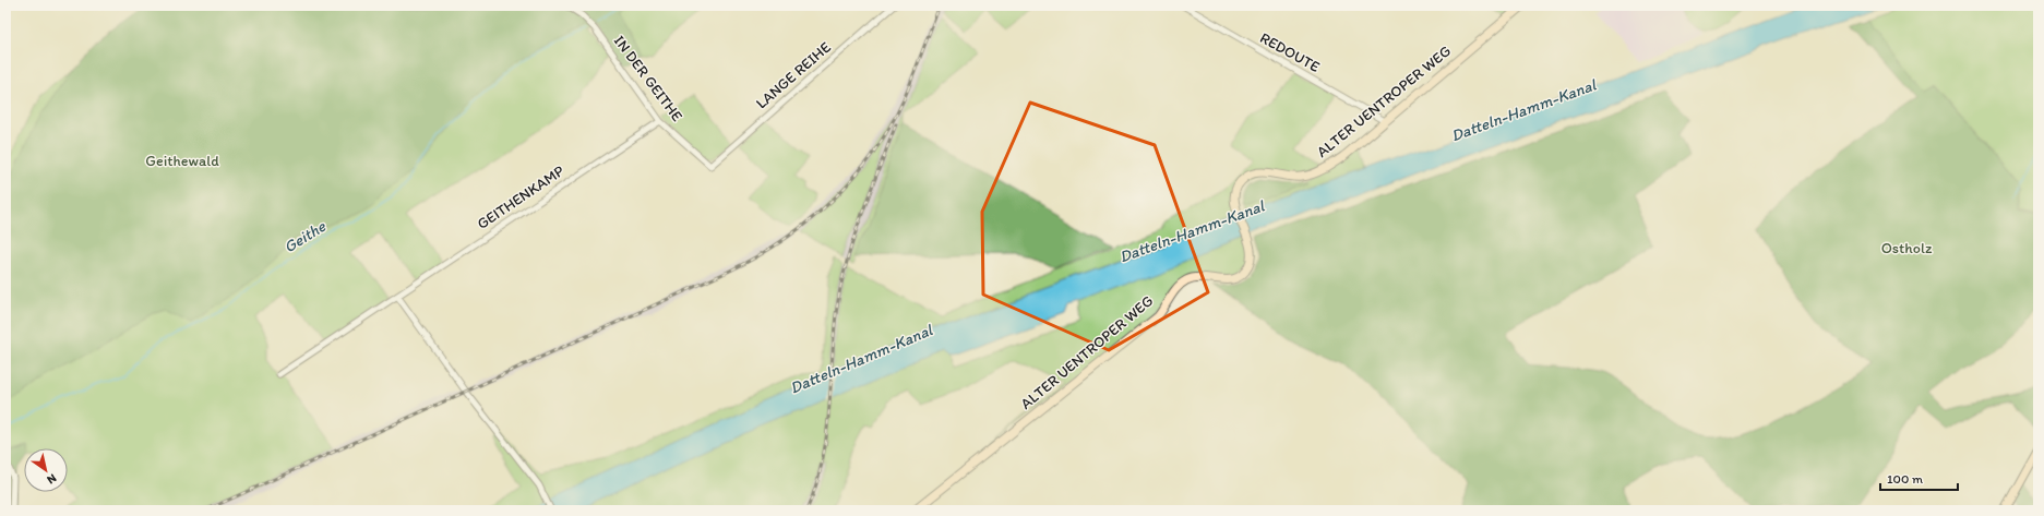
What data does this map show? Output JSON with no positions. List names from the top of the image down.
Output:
{
  "streets": {
    "street": [
      "REDOUTE",
      "LANGE REIHE",
      "IN DER GEITHE",
      "ALTER UENTROPER WEG",
      "GEITHENKAMP"
    ]
  },
  "crossings": [
    ["REDOUTE", "ALTER UENTROPER WEG"],
    ["LANGE REIHE", "IN DER GEITHE"],
    ["IN DER GEITHE", "GEITHENKAMP"]
  ],
  "water": ["Datteln-Hamm-Kanal", "Geithe"],
  "parks": ["Geithewald", "Ostholz"],
  "scale_bar": "100 m",
  "north": "bottom right"
}
